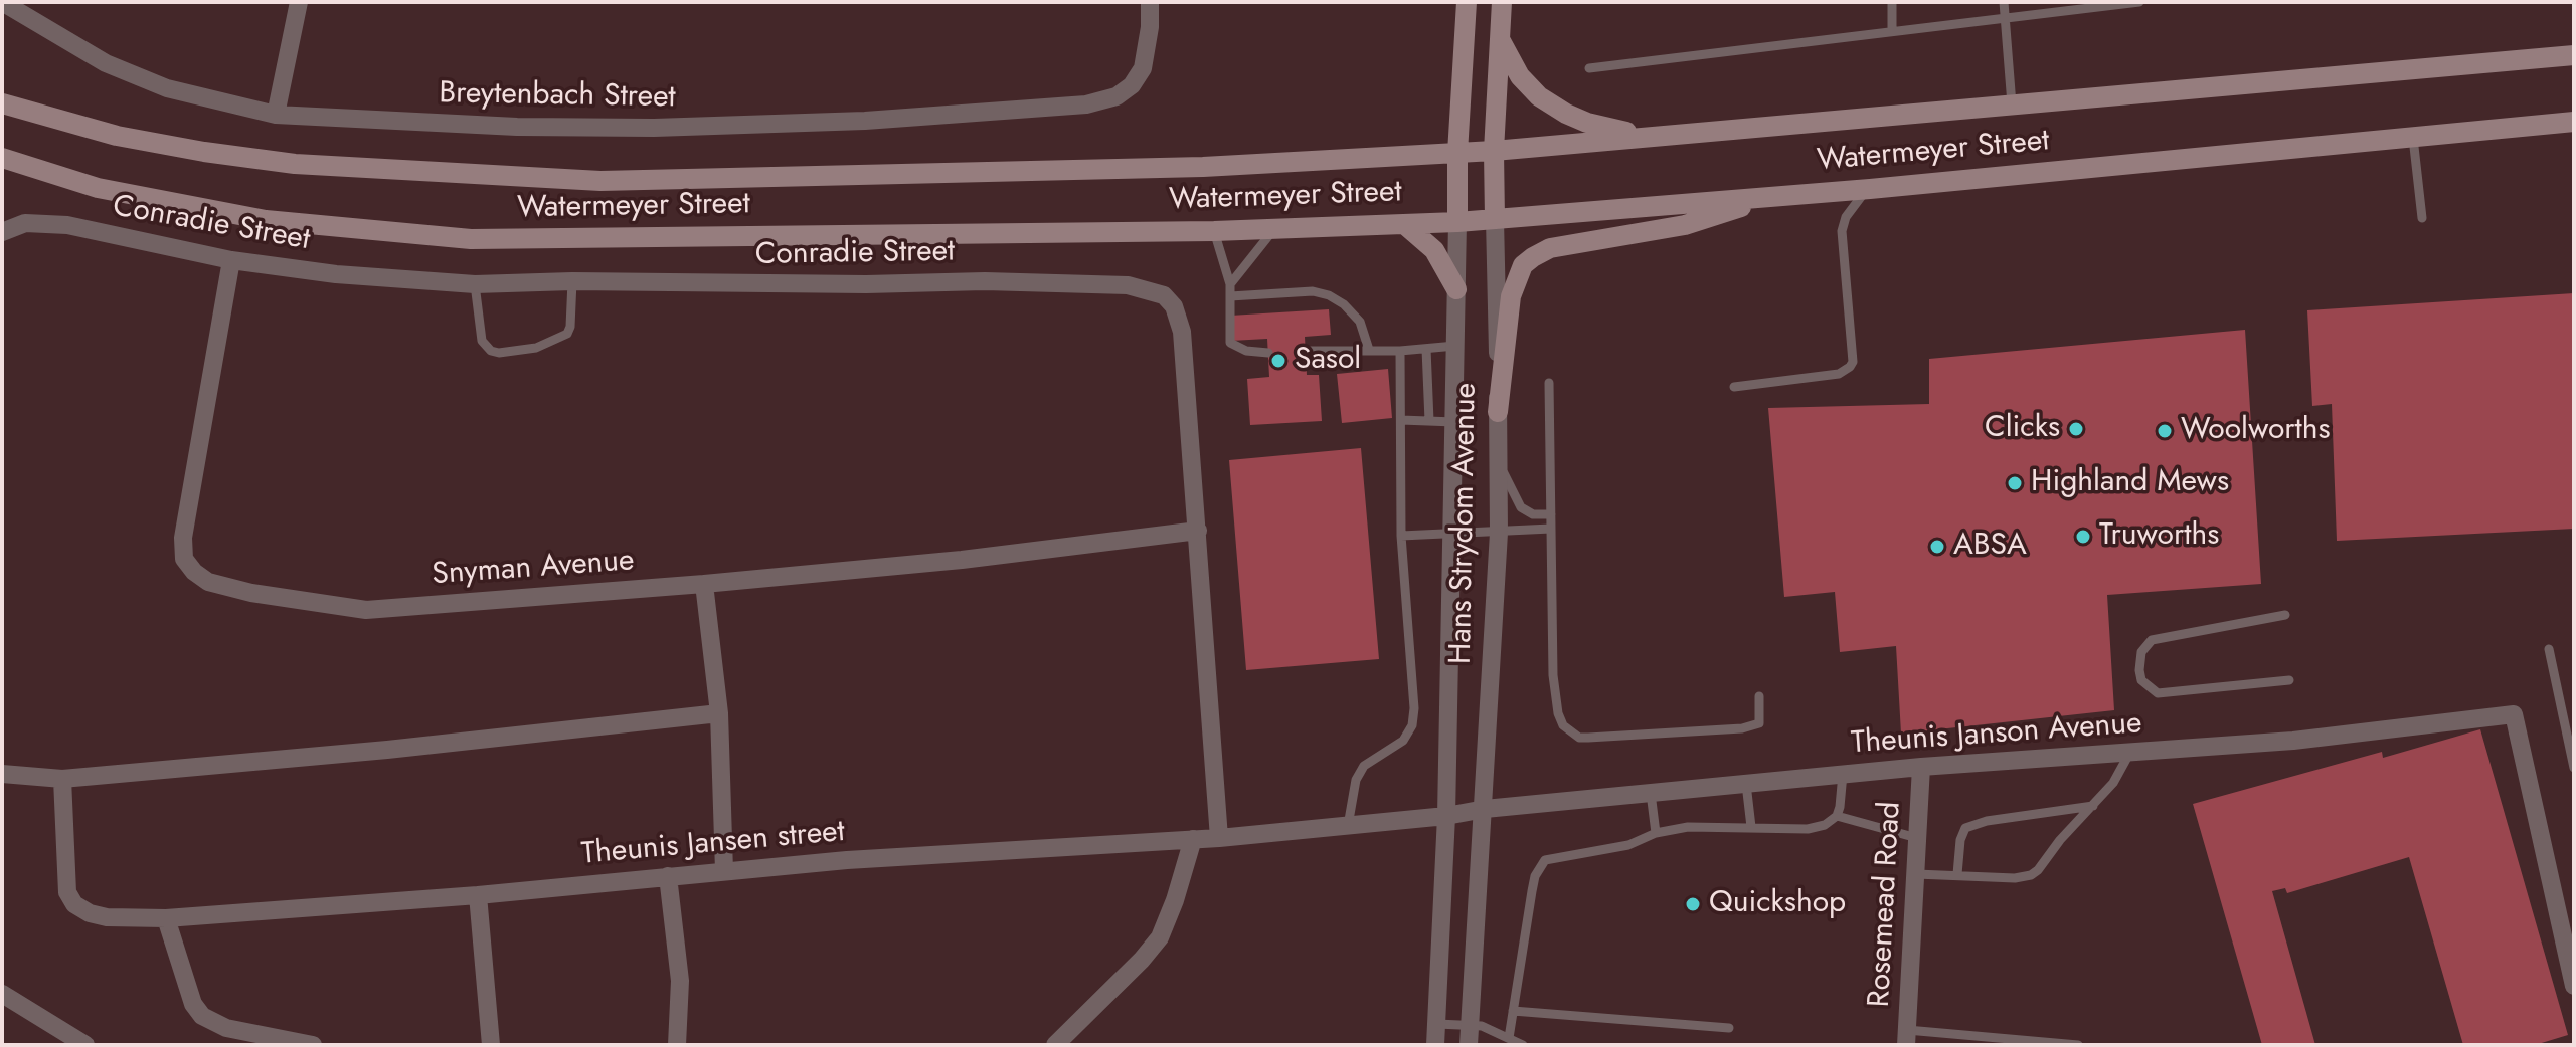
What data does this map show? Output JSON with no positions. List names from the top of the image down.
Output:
{
  "streets": {
    "main road": ["Watermeyer Street", "Hans Strydom Avenue"],
    "street": [
      "Breytenbach Street",
      "Conradie Street",
      "Snyman Avenue",
      "Theunis Janson Avenue",
      "Theunis Jansen street",
      "Rosemead Road"
    ]
  },
  "crossings": [
    ["Watermeyer Street", "Hans Strydom Avenue"],
    ["Conradie Street", "Snyman Avenue"],
    ["Conradie Street", "Theunis Jansen street"],
    ["Hans Strydom Avenue", "Theunis Janson Avenue"],
    ["Hans Strydom Avenue", "Theunis Jansen street"],
    ["Theunis Janson Avenue", "Theunis Jansen street"],
    ["Theunis Janson Avenue", "Rosemead Road"]
  ],
  "places": [
    "Sasol",
    "Clicks",
    "Woolworths",
    "Highland Mews",
    "Truworths",
    "ABSA",
    "Quickshop"
  ]
}
